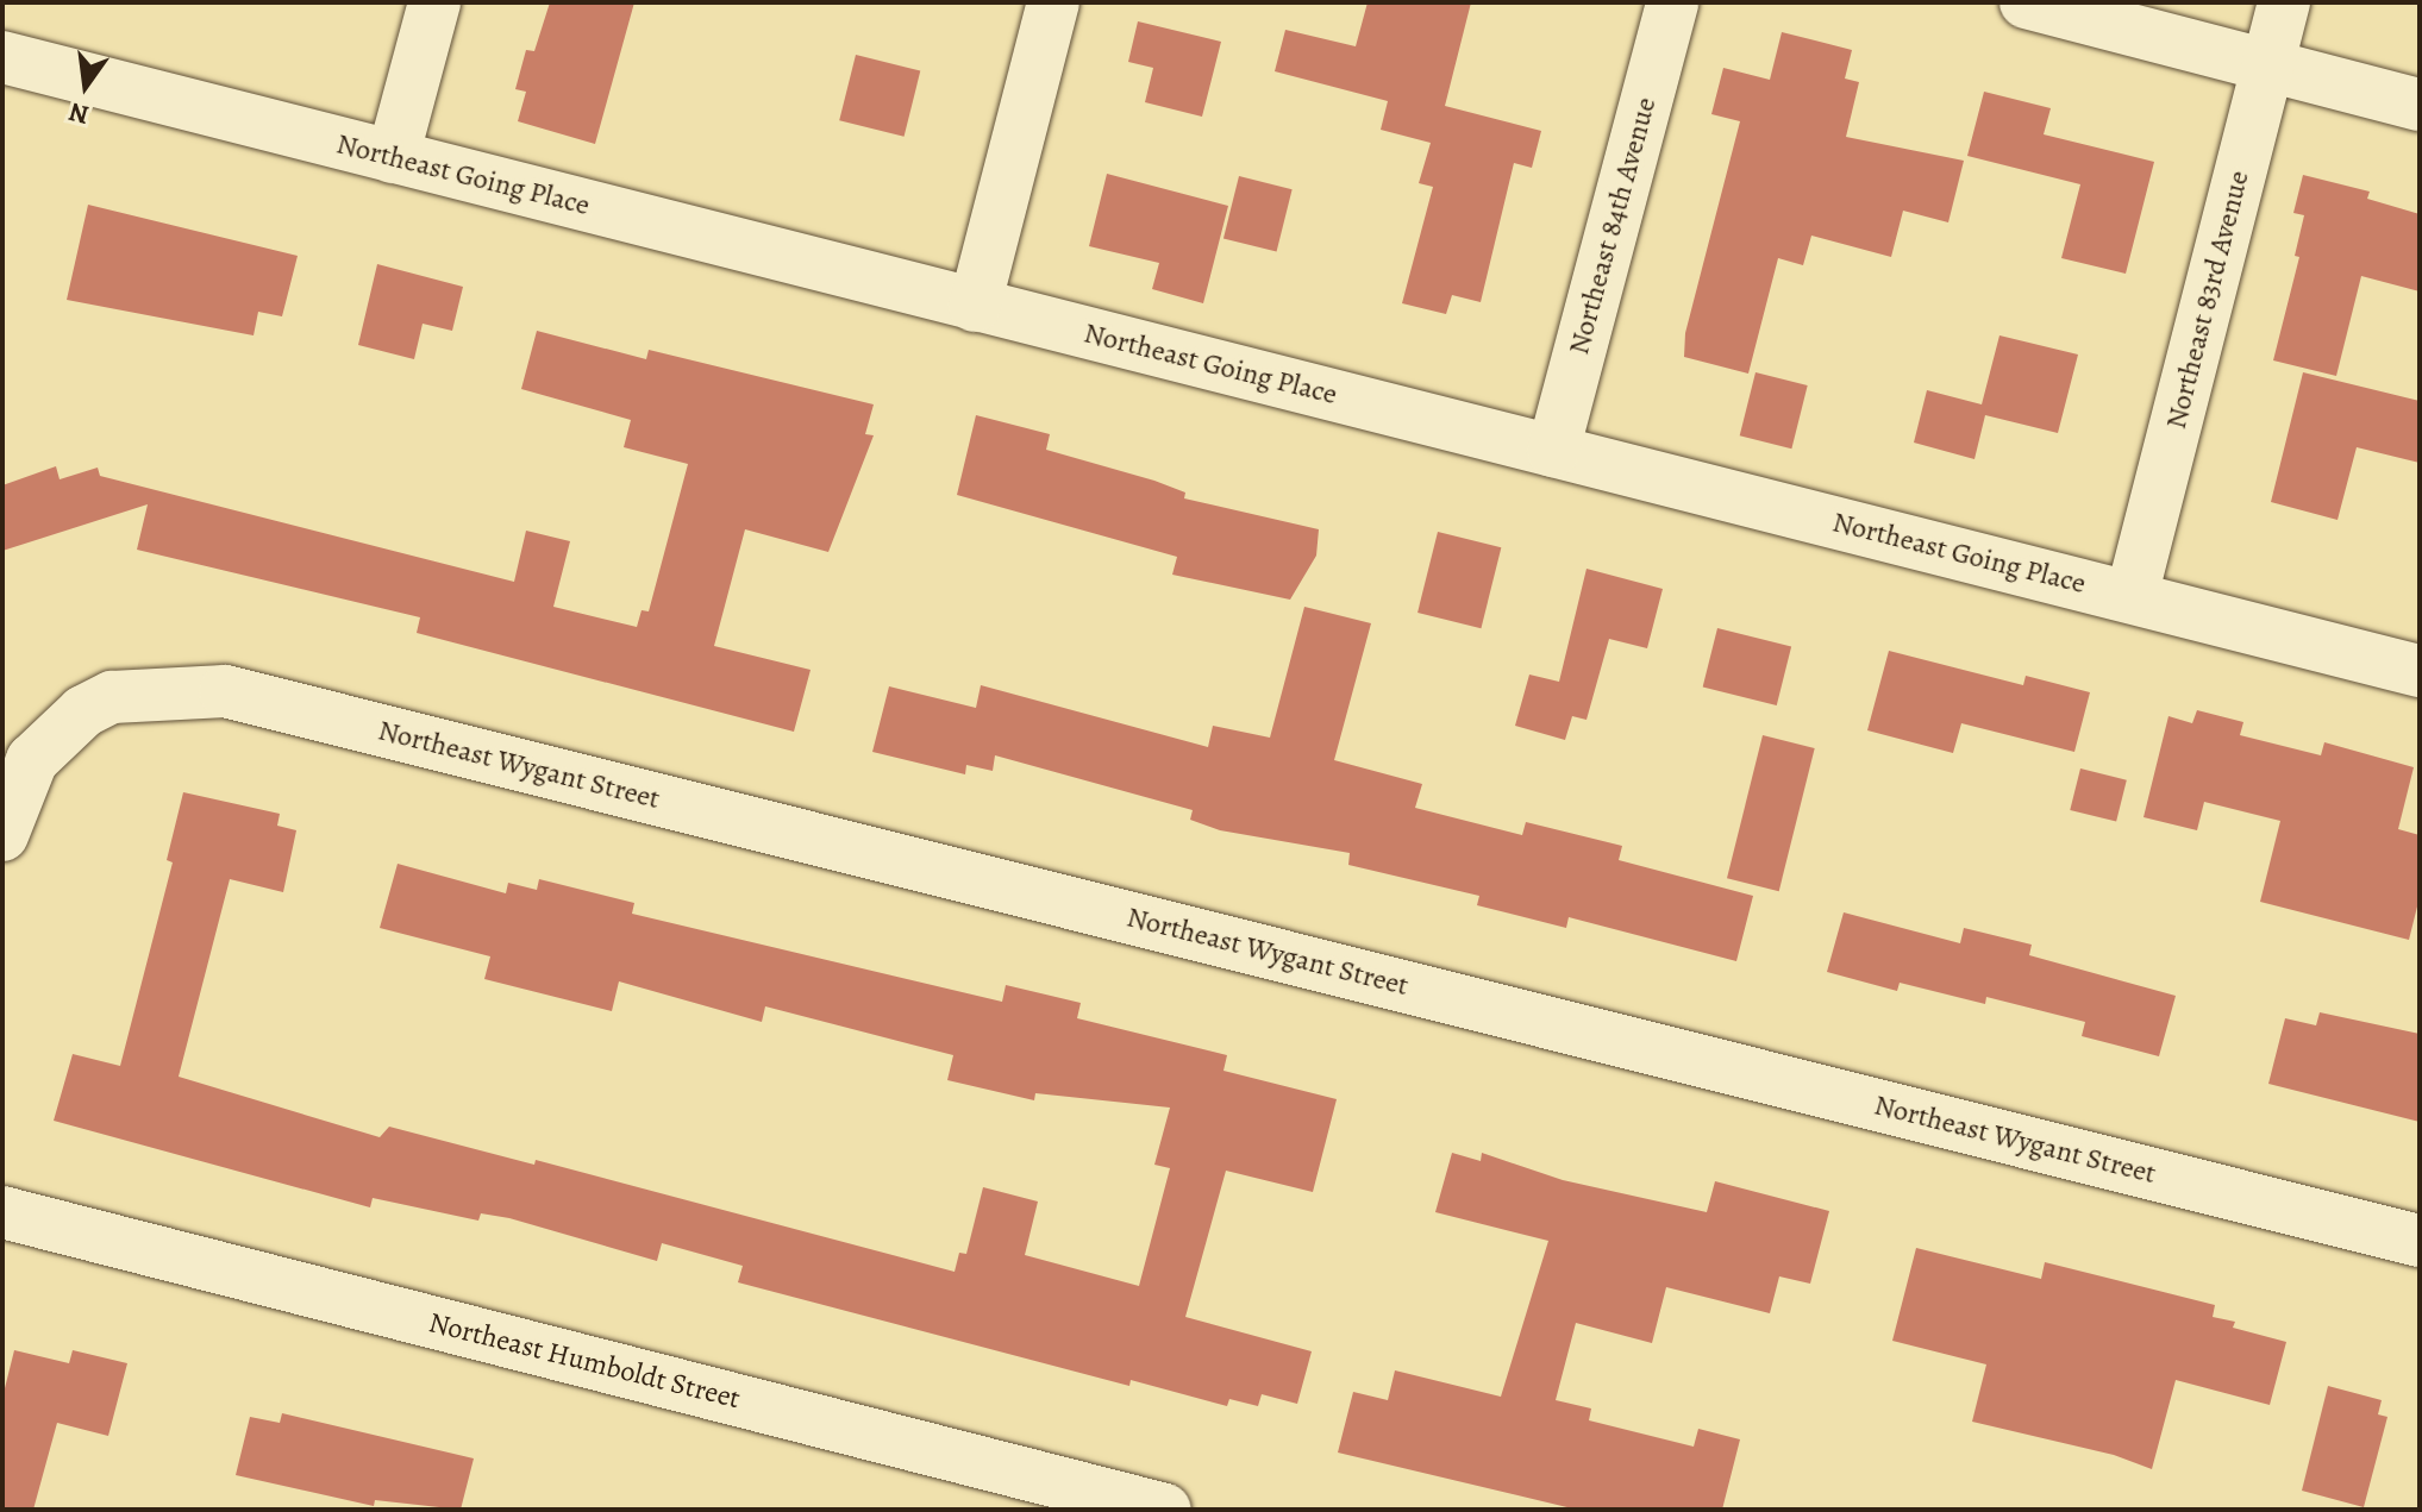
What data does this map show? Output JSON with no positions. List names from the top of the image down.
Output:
{
  "streets": {
    "street": [
      "Northeast Going Place",
      "Northeast 84th Avenue",
      "Northeast 83rd Avenue",
      "Northeast Wygant Street",
      "Northeast Humboldt Street"
    ]
  },
  "crossings": [
    ["Northeast Going Place", "Northeast 84th Avenue"],
    ["Northeast Going Place", "Northeast 83rd Avenue"]
  ],
  "north": "bottom"
}
